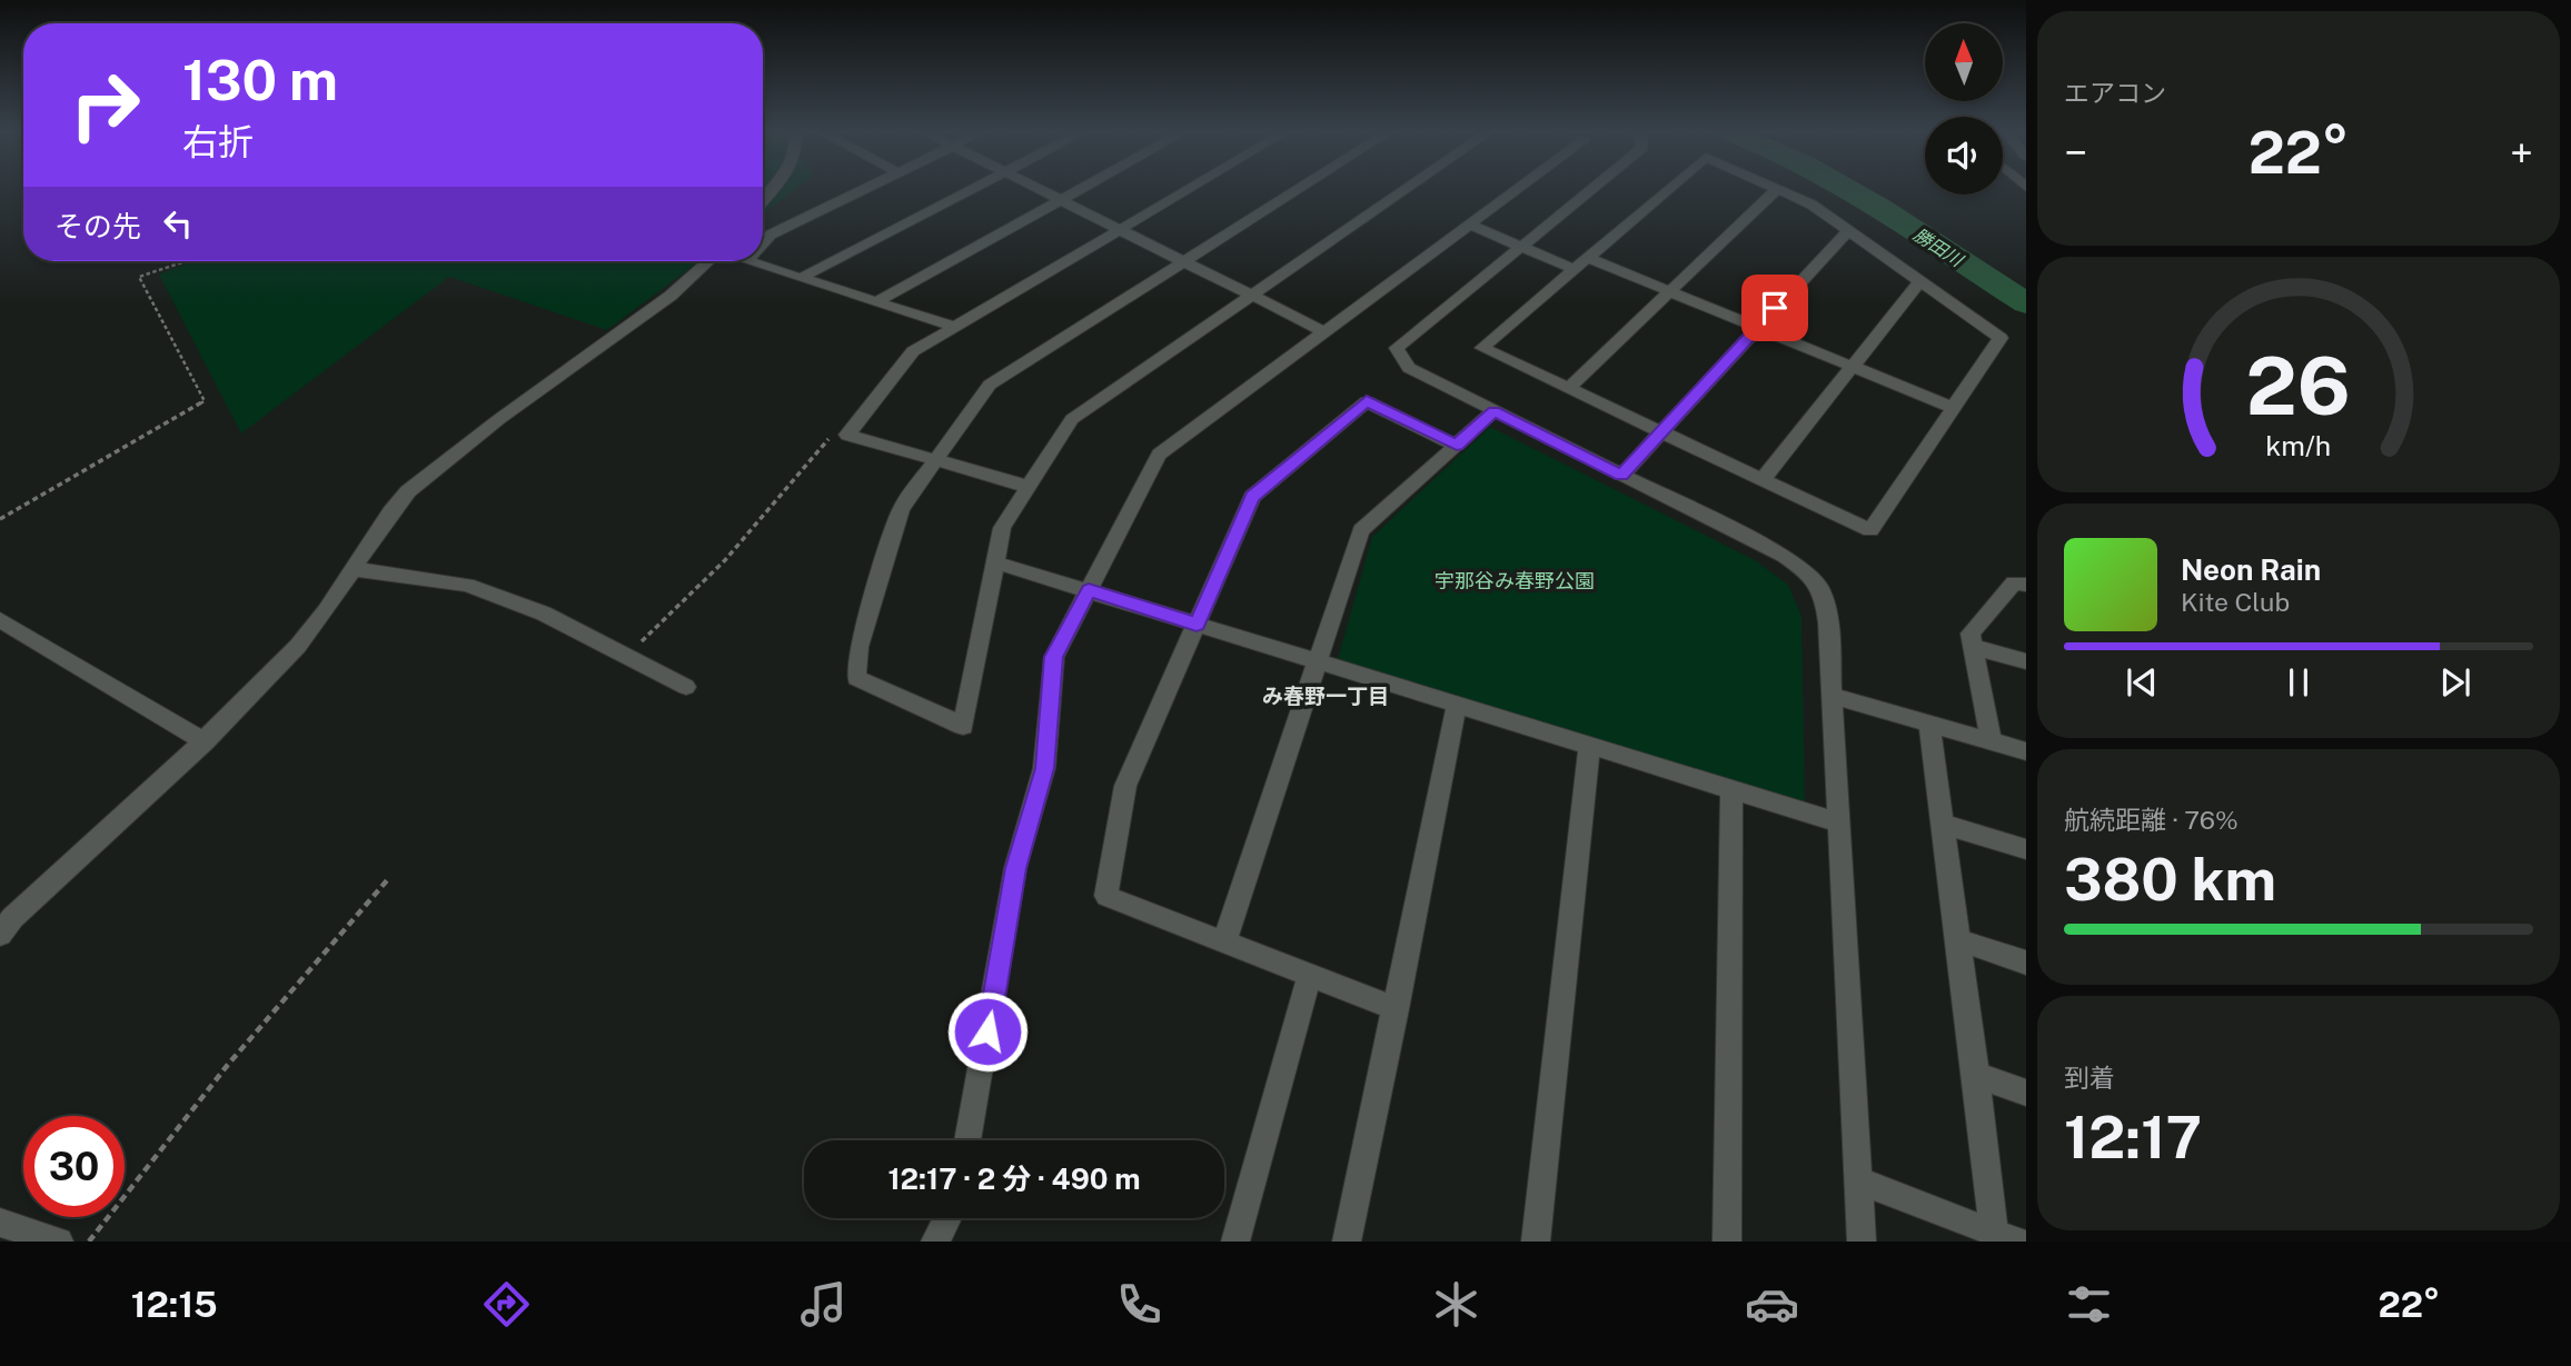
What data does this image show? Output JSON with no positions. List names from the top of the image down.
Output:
{
  "districts": ["み春野一丁目"],
  "water": ["勝田川"],
  "parks": ["宇那谷み春野公園"],
  "north": "top",
  "page": {
    "tile": [
      "エアコン",
      ["航続距離 · 76%", "380 km"],
      ["到着", "12:17"]
    ],
    "turn": ["130 m", "右折"],
    "heat": ["−", "22°", "+"],
    "then": "その先",
    "song": ["Neon Rain", "Kite Club"],
    "limit": "30",
    "trip": "12:17 · 2 分 · 490 m",
    "tabs": ["12:15", "22°"],
    "gauge": ["26", "km/h"]
  }
}
